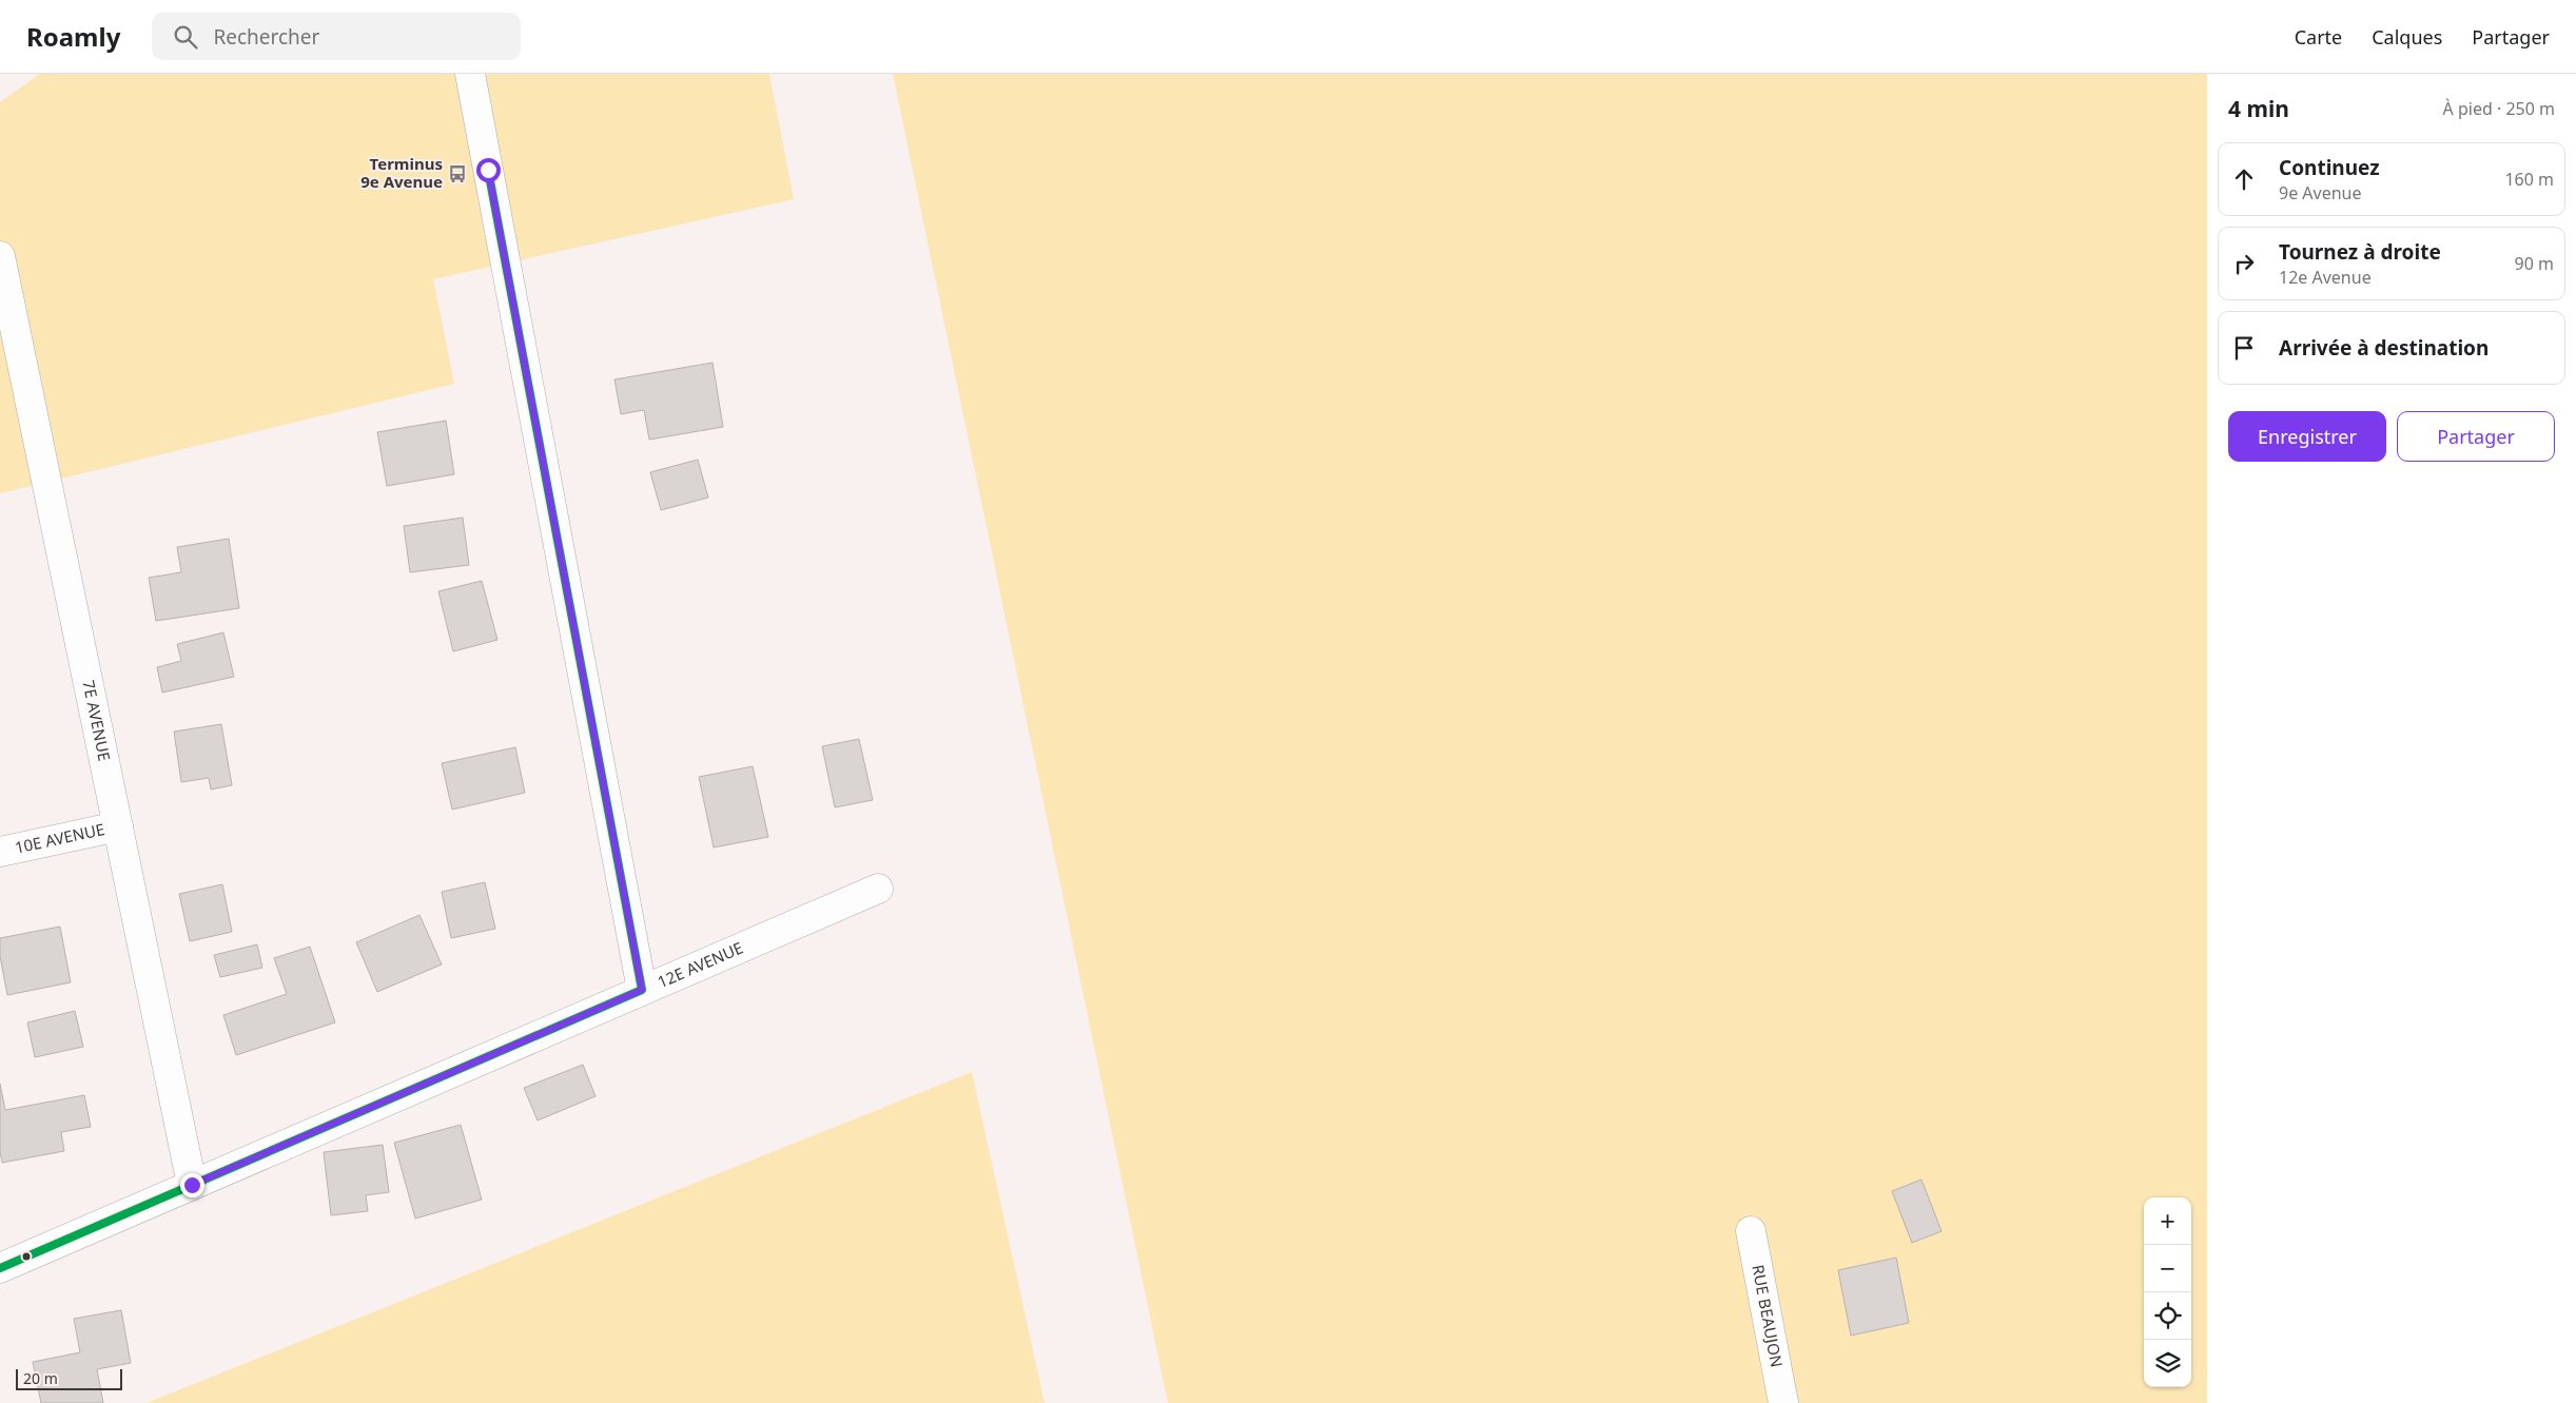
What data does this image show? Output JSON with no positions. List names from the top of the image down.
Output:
{
  "streets": {
    "street": [
      "7E AVENUE",
      "10E AVENUE",
      "12E AVENUE",
      "RUE BEAUJON"
    ]
  },
  "crossings": [
    ["7E AVENUE", "10E AVENUE"],
    ["7E AVENUE", "12E AVENUE"]
  ],
  "places": {
    "bus stop": ["Terminus 9e Avenue"]
  },
  "scale_bar": "20 m",
  "page": {
    "header": "Roamly",
    "search": "Rechercher",
    "nav": ["Carte", "Calques", "Partager"],
    "heading": ["4 min", "À pied · 250 m"],
    "list": [
      ["Continuez", "9e Avenue", "160 m"],
      ["Tournez à droite", "12e Avenue", "90 m"],
      "Arrivée à destination"
    ],
    "buttons": ["Enregistrer", "Partager"],
    "map_buttons": ["+", "−"],
    "scale": "20 m"
  }
}
